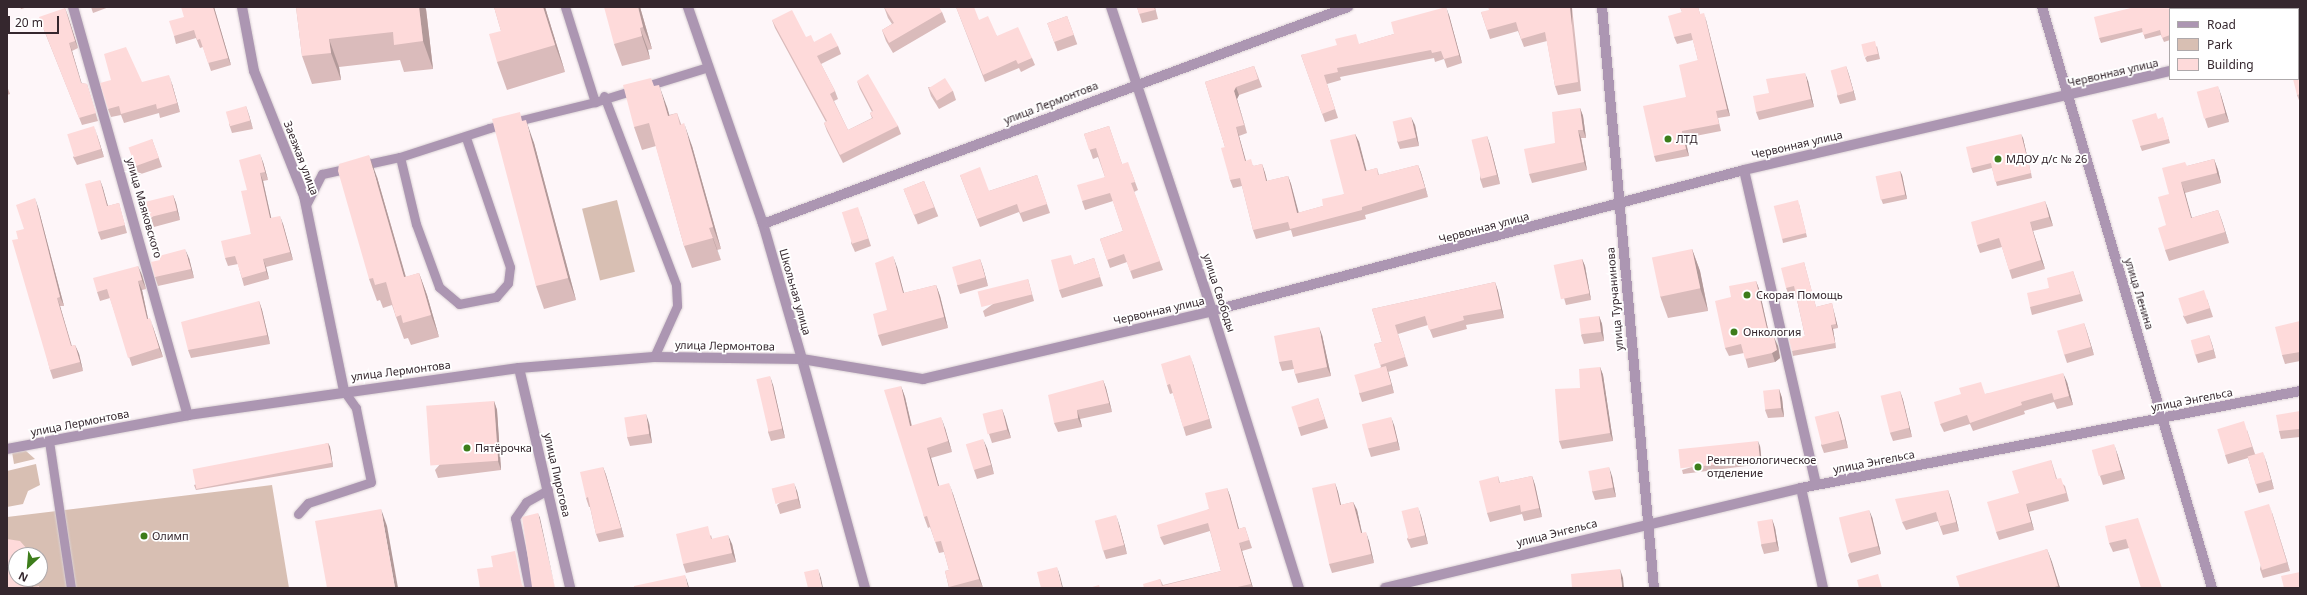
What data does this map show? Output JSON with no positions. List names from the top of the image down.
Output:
{
  "streets": {
    "street": [
      "Червонная улица",
      "улица Лермонтова",
      "Заезжая улица",
      "улица Маяковского",
      "Школьная улица",
      "улица Свободы",
      "улица Ленина",
      "улица Турчанинова",
      "улица Энгельса",
      "улица Пирогова"
    ]
  },
  "crossings": [
    ["Червонная улица", "улица Лермонтова"],
    ["Червонная улица", "Школьная улица"],
    ["Червонная улица", "улица Свободы"],
    ["Червонная улица", "улица Ленина"],
    ["Червонная улица", "улица Турчанинова"],
    ["улица Лермонтова", "Заезжая улица"],
    ["улица Лермонтова", "улица Маяковского"],
    ["улица Лермонтова", "Школьная улица"],
    ["улица Лермонтова", "улица Свободы"],
    ["улица Лермонтова", "улица Пирогова"],
    ["улица Ленина", "улица Энгельса"],
    ["улица Турчанинова", "улица Энгельса"]
  ],
  "places": [
    "ЛТД",
    "МДОУ д/с № 26",
    "Скорая Помощь",
    "Онкология",
    "Пятёрочка",
    "Рентгенологическое отделение",
    "Олимп"
  ],
  "legend": ["Road", "Park", "Building"],
  "scale_bar": "20 m",
  "north": "bottom left"
}
